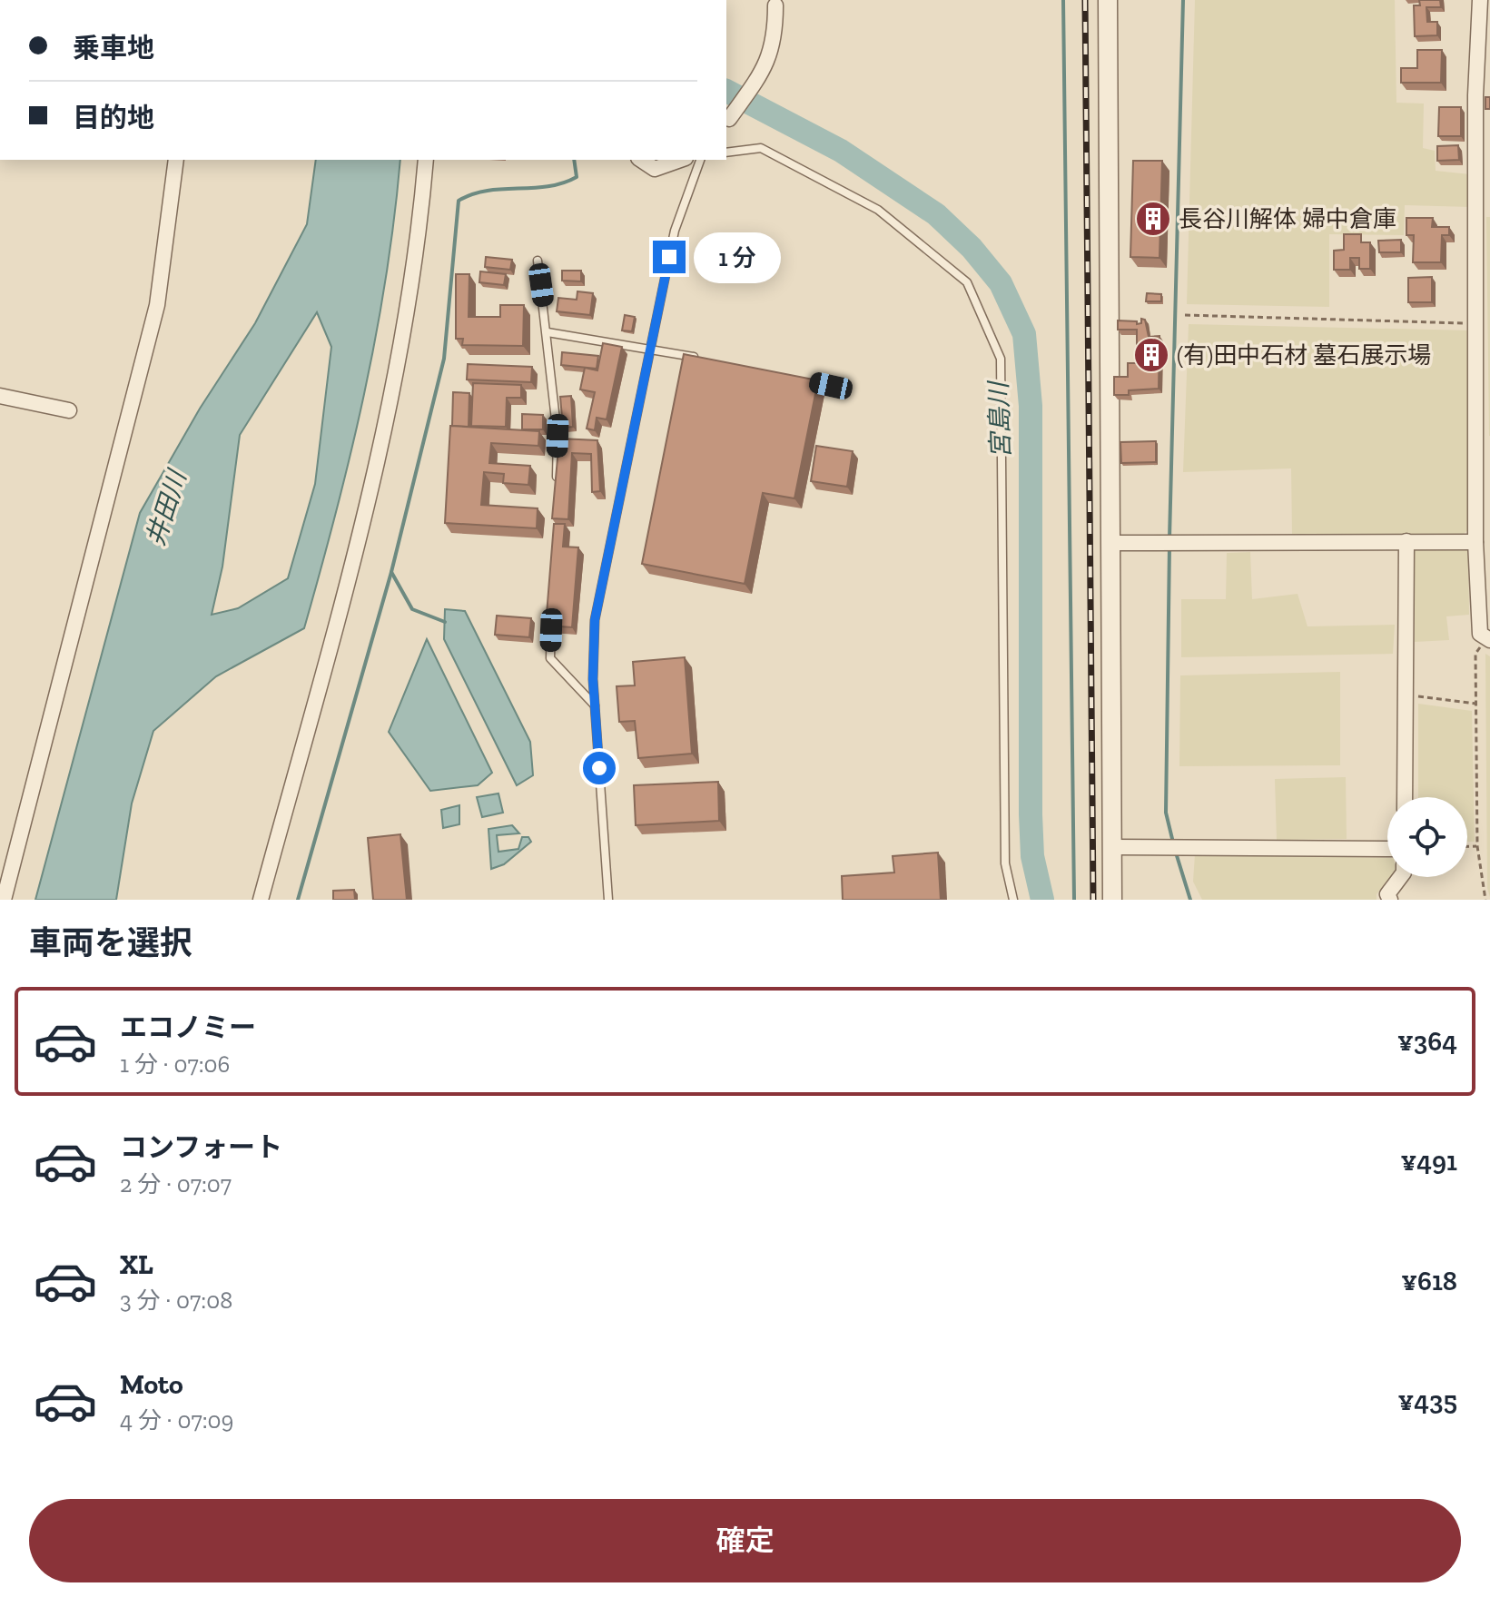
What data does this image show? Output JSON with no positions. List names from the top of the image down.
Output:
{
  "water": ["宮島川", "井田川"],
  "places": {
    "building": ["長谷川解体 婦中倉庫", "(有)田中石材 墓石展示場"]
  },
  "page": {
    "banner": ["乗車地", "目的地"],
    "bubble": "1 分",
    "heading": "車両を選択",
    "list": [
      {
        "name": "エコノミー",
        "note": "1 分 · 07:06",
        "value": "¥364"
      },
      {
        "name": "コンフォート",
        "note": "2 分 · 07:07",
        "value": "¥491"
      },
      {
        "name": "XL",
        "note": "3 分 · 07:08",
        "value": "¥618"
      },
      {
        "name": "Moto",
        "note": "4 分 · 07:09",
        "value": "¥435"
      }
    ],
    "buttons": "確定"
  }
}
